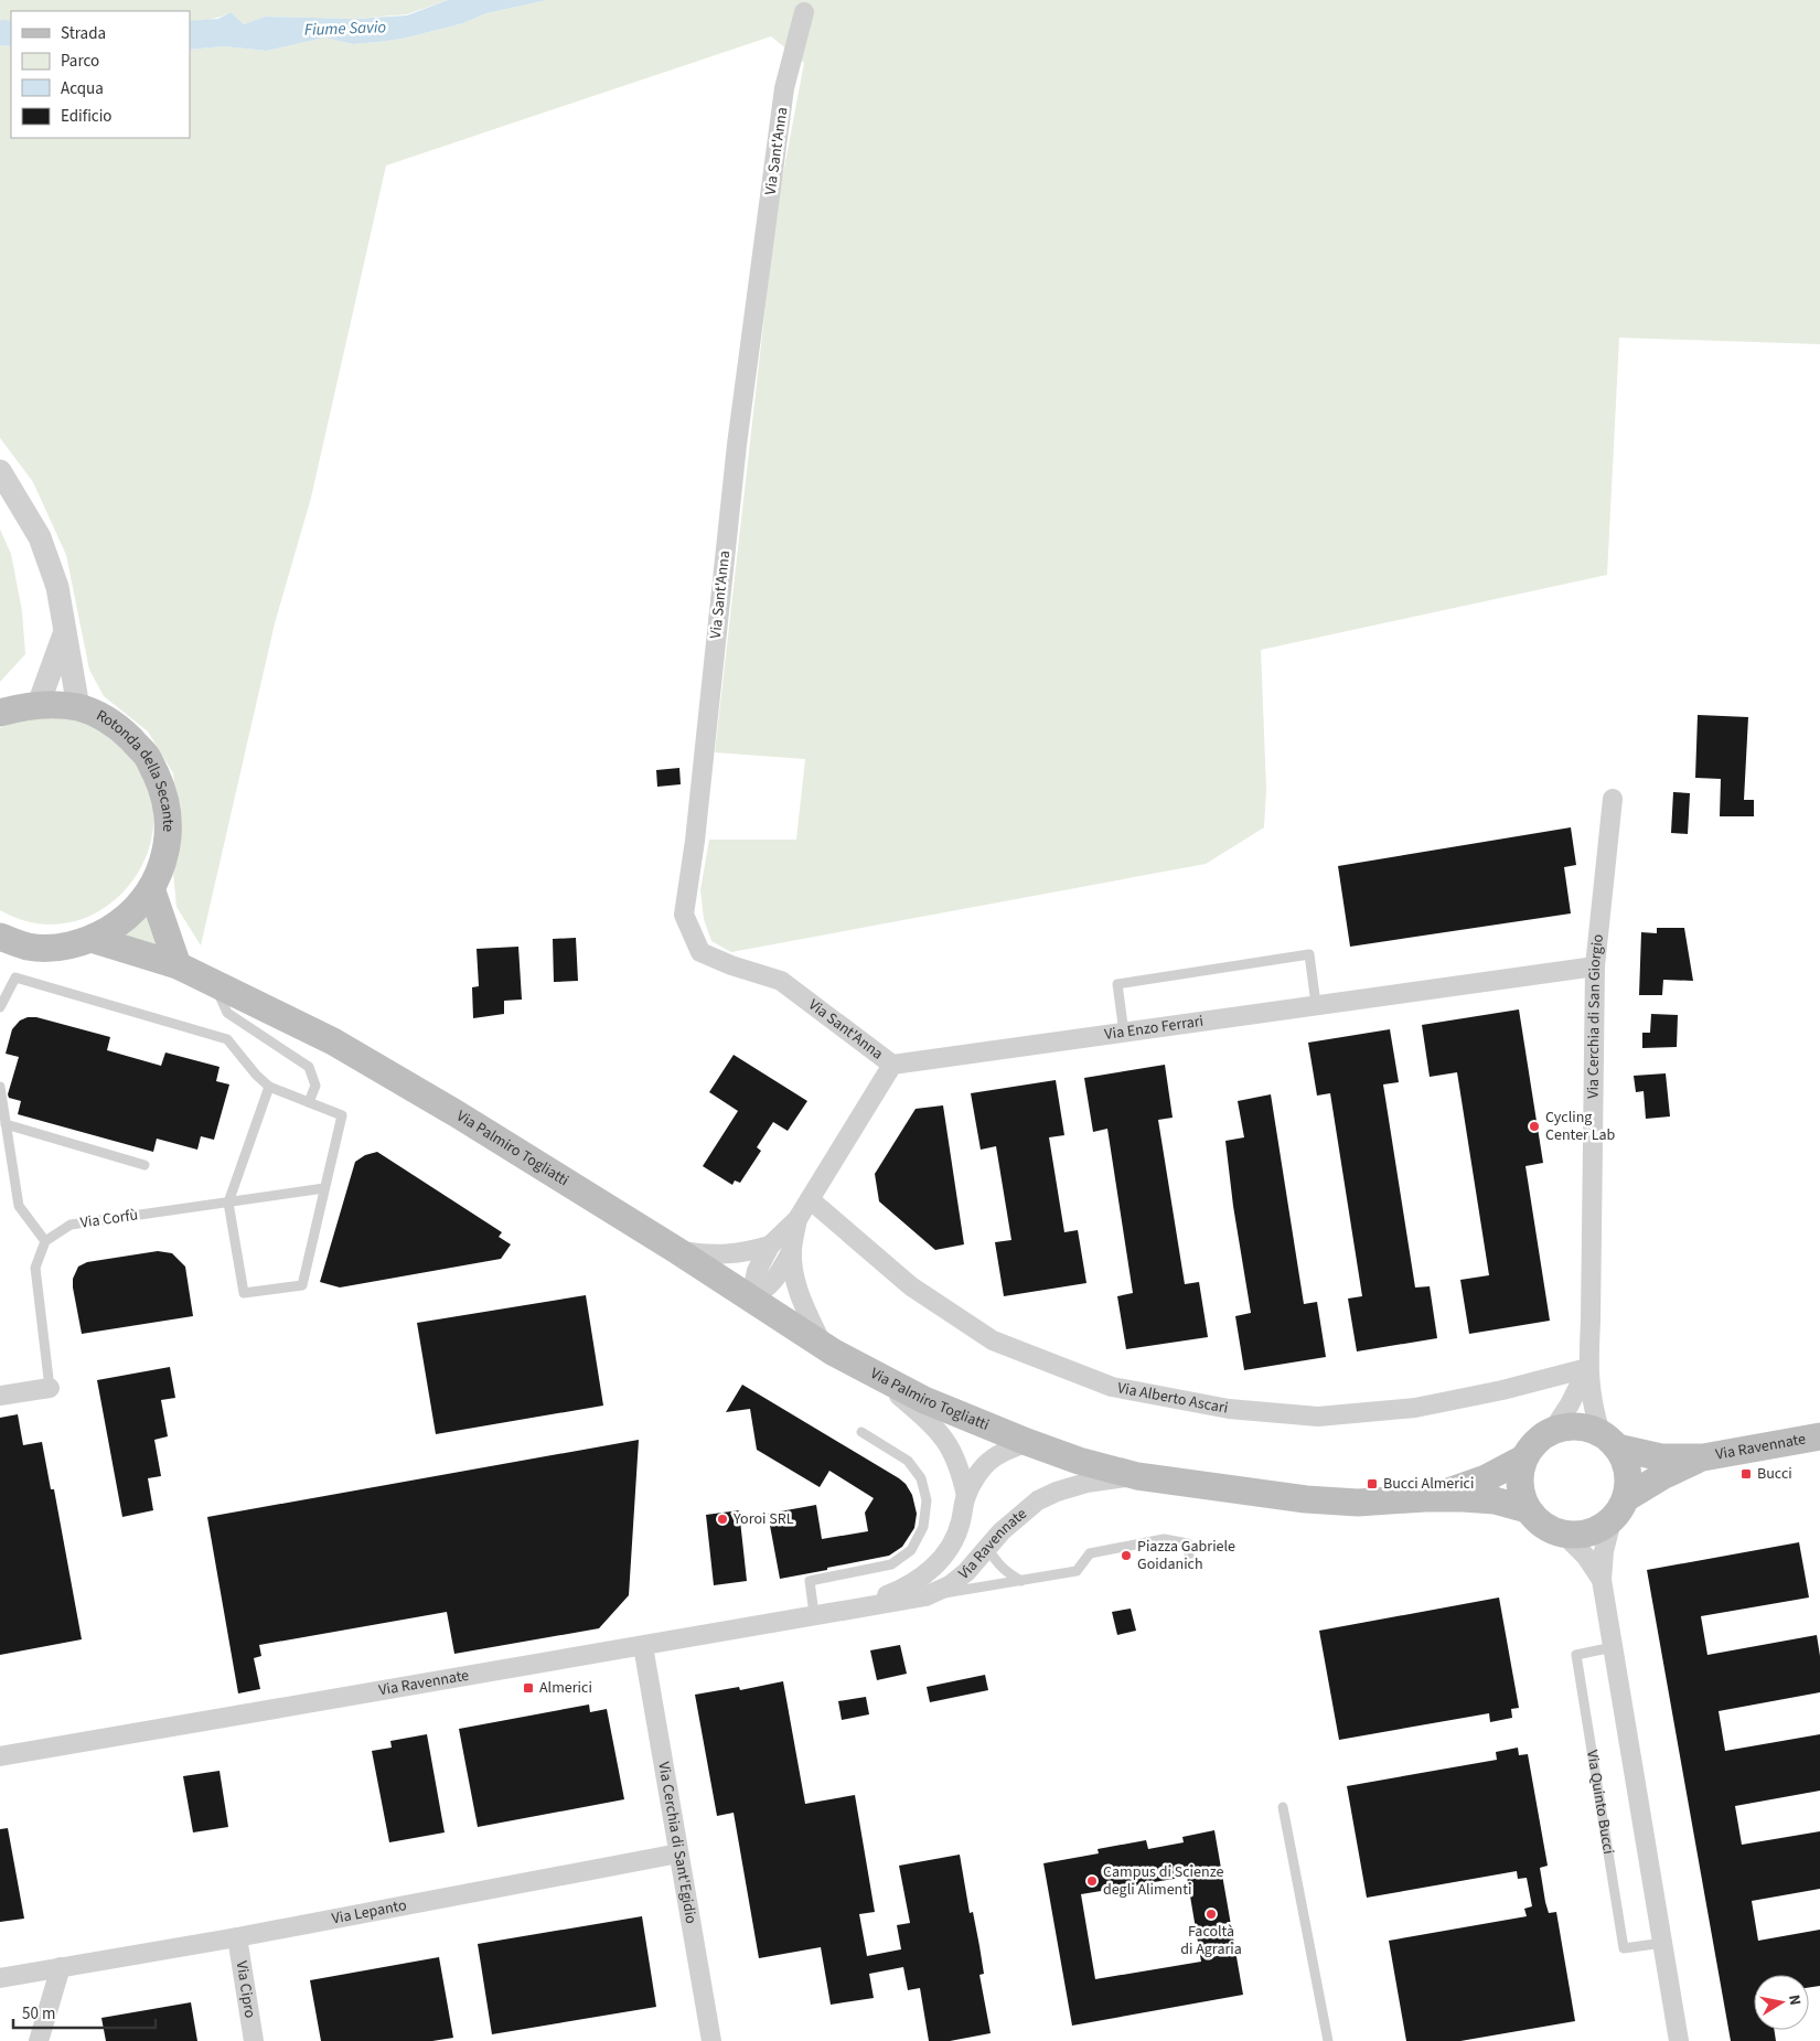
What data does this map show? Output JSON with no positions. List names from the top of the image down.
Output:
{
  "streets": {
    "main road": ["Rotonda della Secante", "Via Palmiro Togliatti", "Via Ravennate"],
    "street": [
      "Via Sant'Anna",
      "Via Cerchia di San Giorgio",
      "Via Enzo Ferrari",
      "Via Alberto Ascari",
      "Via Cerchia di Sant'Egidio",
      "Via Lepanto",
      "Via Cipro"
    ],
    "lane": ["Via Corfù", "Via Quinto Bucci"]
  },
  "crossings": [
    ["Via Sant'Anna", "Via Enzo Ferrari"],
    ["Rotonda della Secante", "Via Palmiro Togliatti"],
    ["Via Cerchia di San Giorgio", "Via Enzo Ferrari"],
    ["Via Cerchia di San Giorgio", "Via Alberto Ascari"],
    ["Via Cerchia di San Giorgio", "Via Ravennate"],
    ["Via Palmiro Togliatti", "Via Ravennate"],
    ["Via Ravennate", "Via Cerchia di Sant'Egidio"],
    ["Via Cerchia di Sant'Egidio", "Via Lepanto"],
    ["Via Lepanto", "Via Cipro"]
  ],
  "water": ["Fiume Savio"],
  "places": {
    "other": [
      "Cycling Center Lab",
      "Yoroi SRL",
      "Piazza Gabriele Goidanich",
      "Campus di Scienze degli Alimenti",
      "Facoltà di Agraria"
    ],
    "transit": ["Bucci", "Bucci Almerici", "Almerici"]
  },
  "legend": [
    "Strada",
    "Parco",
    "Acqua",
    "Edificio"
  ],
  "scale_bar": "50 m",
  "north": "right"
}
